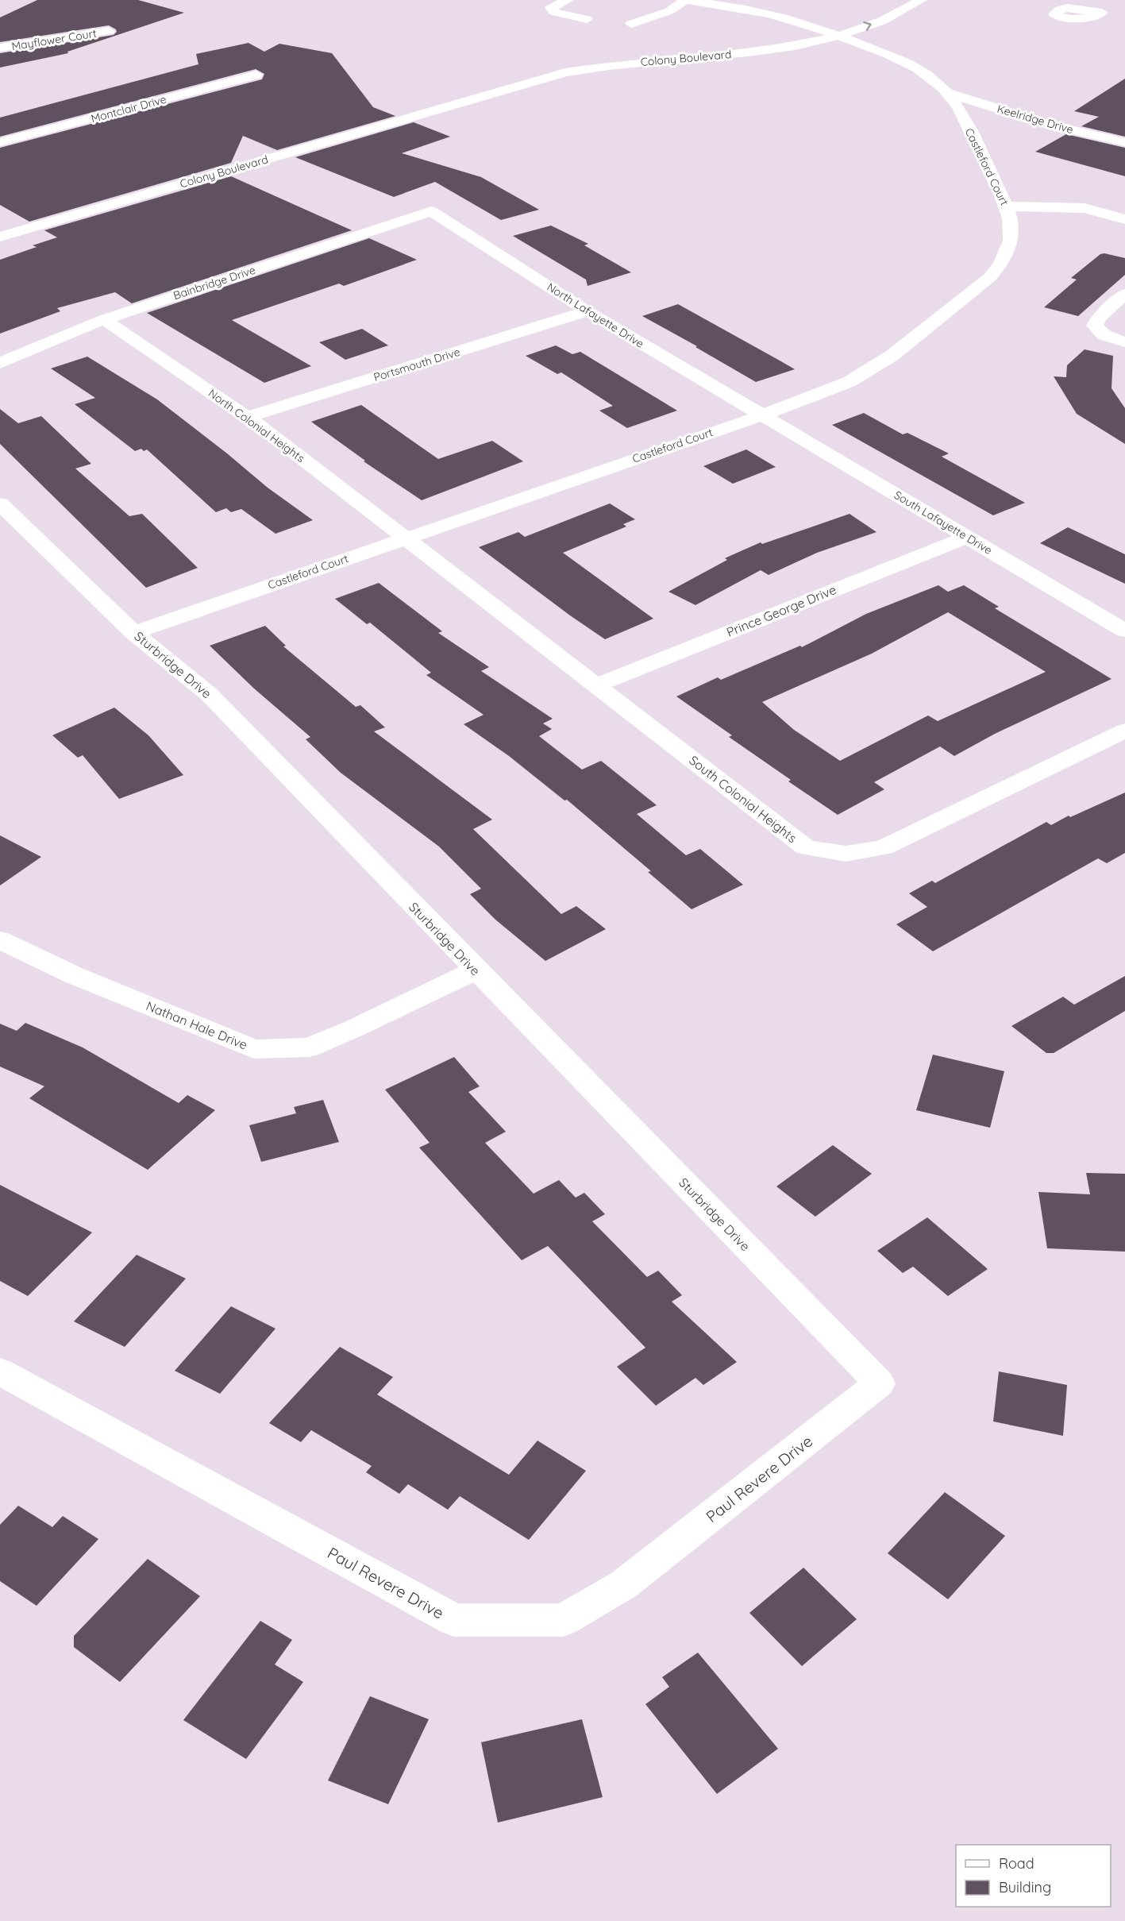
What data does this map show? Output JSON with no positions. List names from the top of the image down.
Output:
{
  "streets": {
    "street": [
      "Mayflower Court",
      "Colony Boulevard",
      "Montclair Drive",
      "Keelridge Drive",
      "Castleford Court",
      "Bainbridge Drive",
      "North Lafayette Drive",
      "Portsmouth Drive",
      "North Colonial Heights",
      "South Lafayette Drive",
      "Prince George Drive",
      "Sturbridge Drive",
      "South Colonial Heights",
      "Nathan Hale Drive",
      "Paul Revere Drive"
    ]
  },
  "crossings": [
    ["Keelridge Drive", "Castleford Court"],
    ["Castleford Court", "North Lafayette Drive"],
    ["Castleford Court", "North Colonial Heights"],
    ["Castleford Court", "South Lafayette Drive"],
    ["Castleford Court", "Sturbridge Drive"],
    ["Castleford Court", "South Colonial Heights"],
    ["Bainbridge Drive", "North Lafayette Drive"],
    ["Bainbridge Drive", "North Colonial Heights"],
    ["North Lafayette Drive", "Portsmouth Drive"],
    ["North Lafayette Drive", "South Lafayette Drive"],
    ["Portsmouth Drive", "North Colonial Heights"],
    ["North Colonial Heights", "South Colonial Heights"],
    ["South Lafayette Drive", "Prince George Drive"],
    ["Prince George Drive", "South Colonial Heights"],
    ["Sturbridge Drive", "Nathan Hale Drive"],
    ["Sturbridge Drive", "Paul Revere Drive"]
  ],
  "legend": ["Road", "Building"]
}
